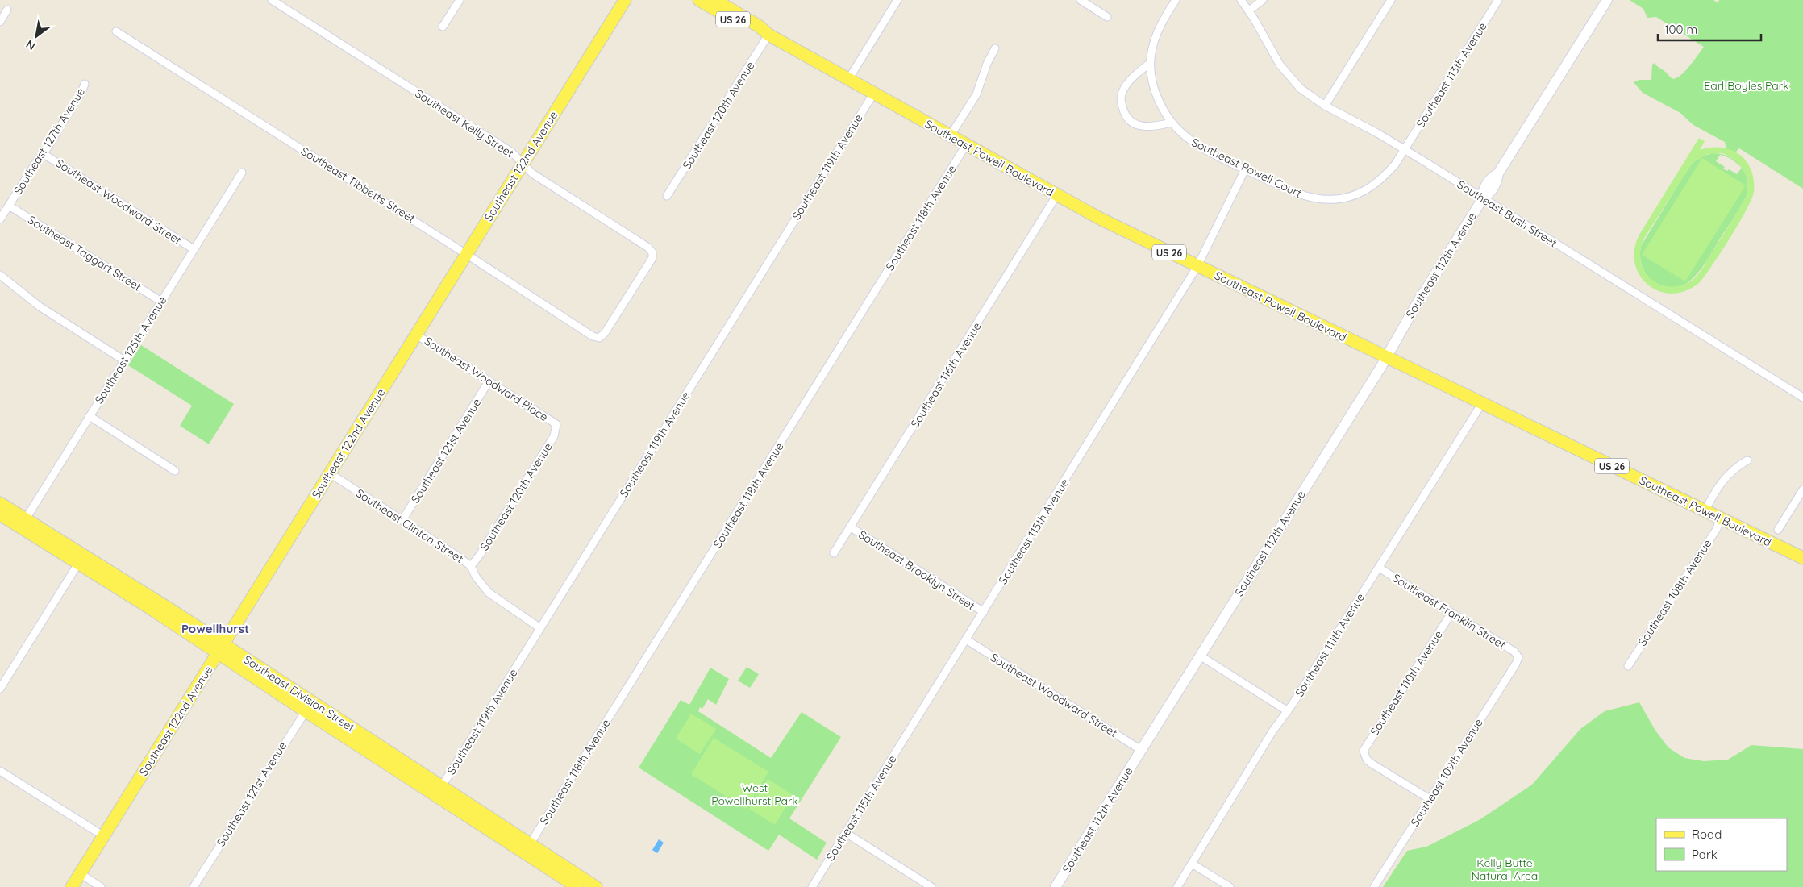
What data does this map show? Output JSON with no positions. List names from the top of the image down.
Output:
{
  "streets": {
    "main road": [
      "US 26",
      "Southeast Powell Boulevard",
      "Southeast 122nd Avenue",
      "Southeast 112th Avenue",
      "Southeast Division Street"
    ],
    "street": [
      "Southeast 113th Avenue",
      "Southeast 120th Avenue",
      "Southeast Kelly Street",
      "Southeast 127th Avenue",
      "Southeast 119th Avenue",
      "Southeast Powell Court",
      "Southeast Tibbetts Street",
      "Southeast Woodward Street",
      "Southeast Bush Street",
      "Southeast 118th Avenue",
      "Southeast Taggart Street",
      "Southeast 125th Avenue",
      "Southeast 116th Avenue",
      "Southeast Woodward Place",
      "Southeast 121st Avenue",
      "Southeast Clinton Street",
      "Southeast 115th Avenue",
      "Southeast Brooklyn Street",
      "Southeast 108th Avenue",
      "Southeast Franklin Street",
      "Southeast 111th Avenue",
      "Southeast 110th Avenue",
      "Southeast 109th Avenue"
    ]
  },
  "crossings": [
    ["Southeast 113th Avenue", "Southeast Powell Court"],
    ["Southeast 113th Avenue", "Southeast Bush Street"],
    ["Southeast 120th Avenue", "Southeast Powell Boulevard"],
    ["Southeast 120th Avenue", "Southeast Woodward Place"],
    ["Southeast 120th Avenue", "Southeast Clinton Street"],
    ["Southeast Kelly Street", "Southeast 122nd Avenue"],
    ["Southeast Kelly Street", "Southeast Tibbetts Street"],
    ["Southeast 127th Avenue", "Southeast Woodward Street"],
    ["Southeast 127th Avenue", "Southeast Taggart Street"],
    ["Southeast Powell Boulevard", "Southeast 119th Avenue"],
    ["Southeast Powell Boulevard", "Southeast 118th Avenue"],
    ["Southeast Powell Boulevard", "Southeast 112th Avenue"],
    ["Southeast Powell Boulevard", "Southeast 116th Avenue"],
    ["Southeast Powell Boulevard", "Southeast 115th Avenue"],
    ["Southeast Powell Boulevard", "Southeast 108th Avenue"],
    ["Southeast Powell Boulevard", "Southeast 111th Avenue"],
    ["Southeast 122nd Avenue", "Southeast Tibbetts Street"],
    ["Southeast 122nd Avenue", "Southeast Woodward Place"],
    ["Southeast 122nd Avenue", "Southeast Clinton Street"],
    ["Southeast 122nd Avenue", "Southeast Division Street"],
    ["Southeast 119th Avenue", "Southeast Clinton Street"],
    ["Southeast 119th Avenue", "Southeast Division Street"],
    ["Southeast Powell Court", "Southeast Bush Street"],
    ["Southeast Powell Court", "Southeast 115th Avenue"],
    ["Southeast Woodward Street", "Southeast 112th Avenue"],
    ["Southeast Woodward Street", "Southeast 125th Avenue"],
    ["Southeast Woodward Street", "Southeast 115th Avenue"],
    ["Southeast Bush Street", "Southeast 112th Avenue"],
    ["Southeast 118th Avenue", "Southeast Division Street"],
    ["Southeast Taggart Street", "Southeast 125th Avenue"],
    ["Southeast 125th Avenue", "Southeast Division Street"],
    ["Southeast 116th Avenue", "Southeast Brooklyn Street"],
    ["Southeast Woodward Place", "Southeast 121st Avenue"],
    ["Southeast 121st Avenue", "Southeast Clinton Street"],
    ["Southeast 121st Avenue", "Southeast Division Street"],
    ["Southeast 115th Avenue", "Southeast Brooklyn Street"],
    ["Southeast Franklin Street", "Southeast 111th Avenue"],
    ["Southeast Franklin Street", "Southeast 110th Avenue"],
    ["Southeast Franklin Street", "Southeast 109th Avenue"],
    ["Southeast 110th Avenue", "Southeast 109th Avenue"]
  ],
  "districts": ["Powellhurst"],
  "parks": ["Earl Boyles Park", "West Powellhurst Park", "Kelly Butte Natural Area"],
  "legend": ["Road", "Park"],
  "scale_bar": "100 m",
  "north": "bottom left"
}
